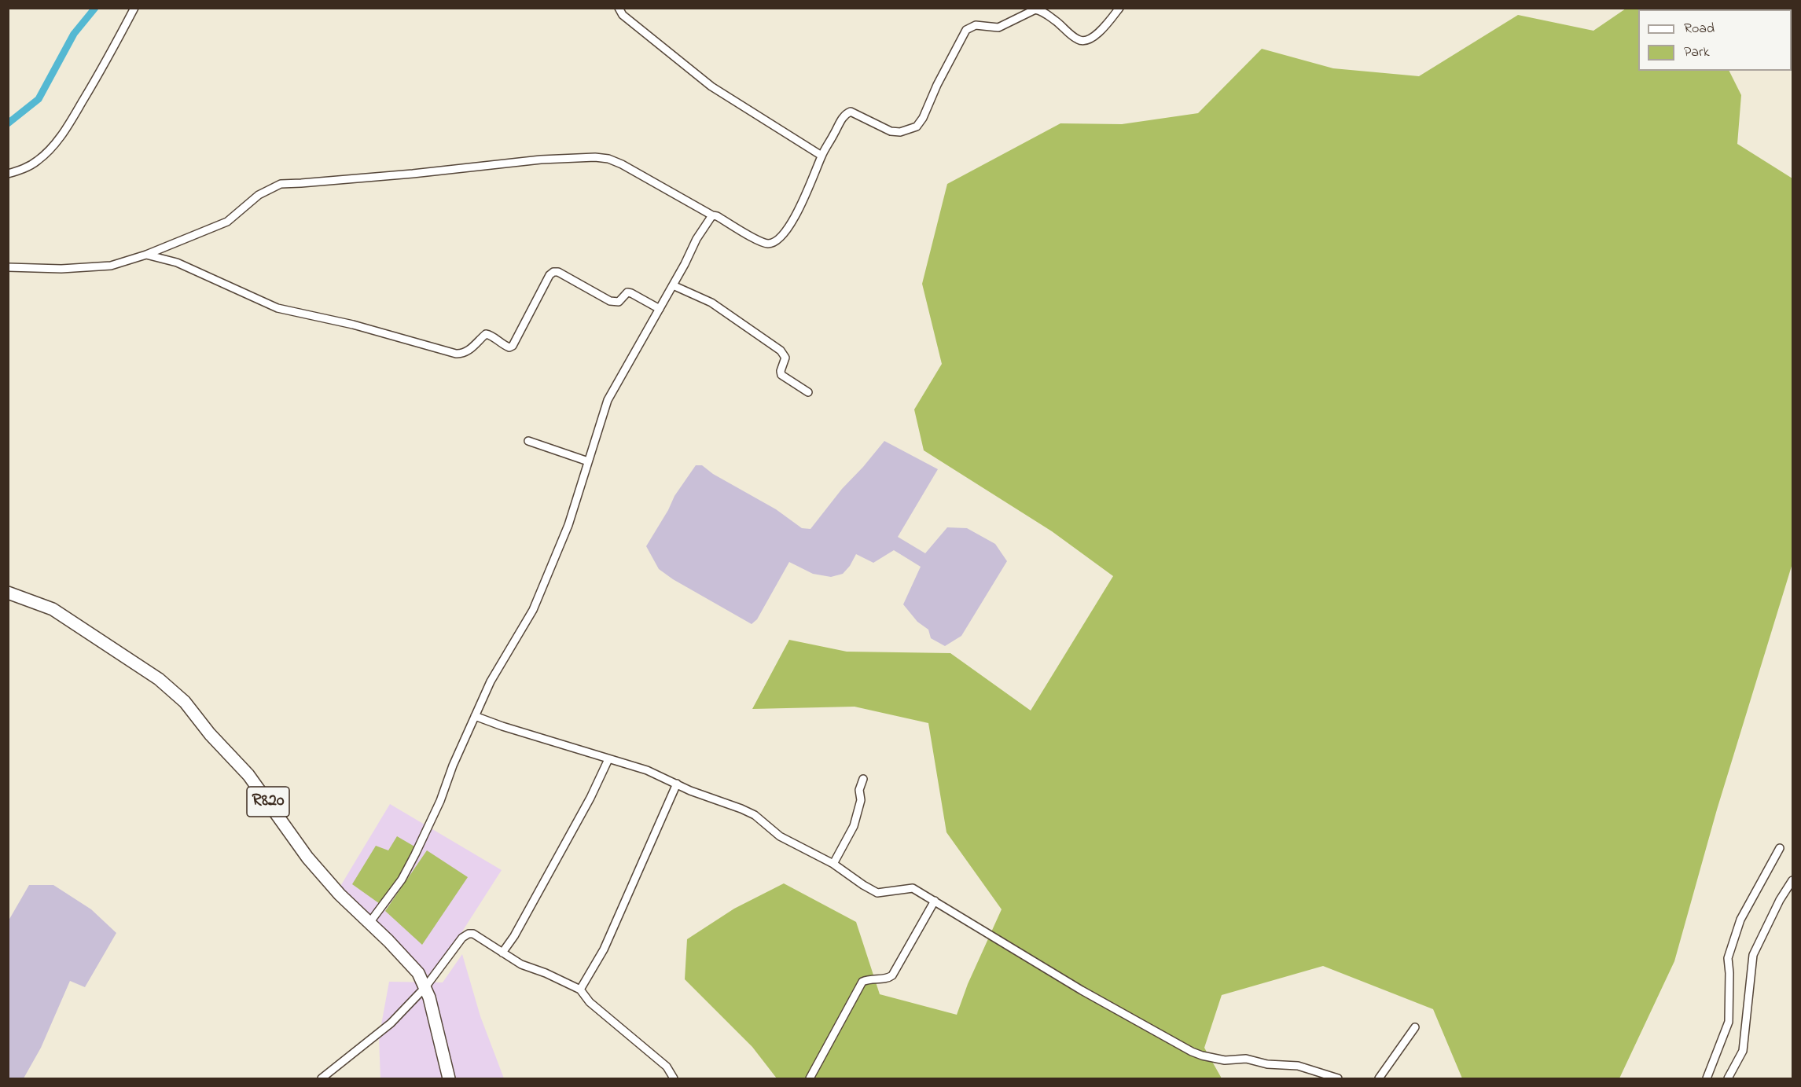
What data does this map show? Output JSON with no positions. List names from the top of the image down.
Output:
{
  "streets": {
    "main road": ["R820"]
  },
  "legend": ["Road", "Park"]
}
